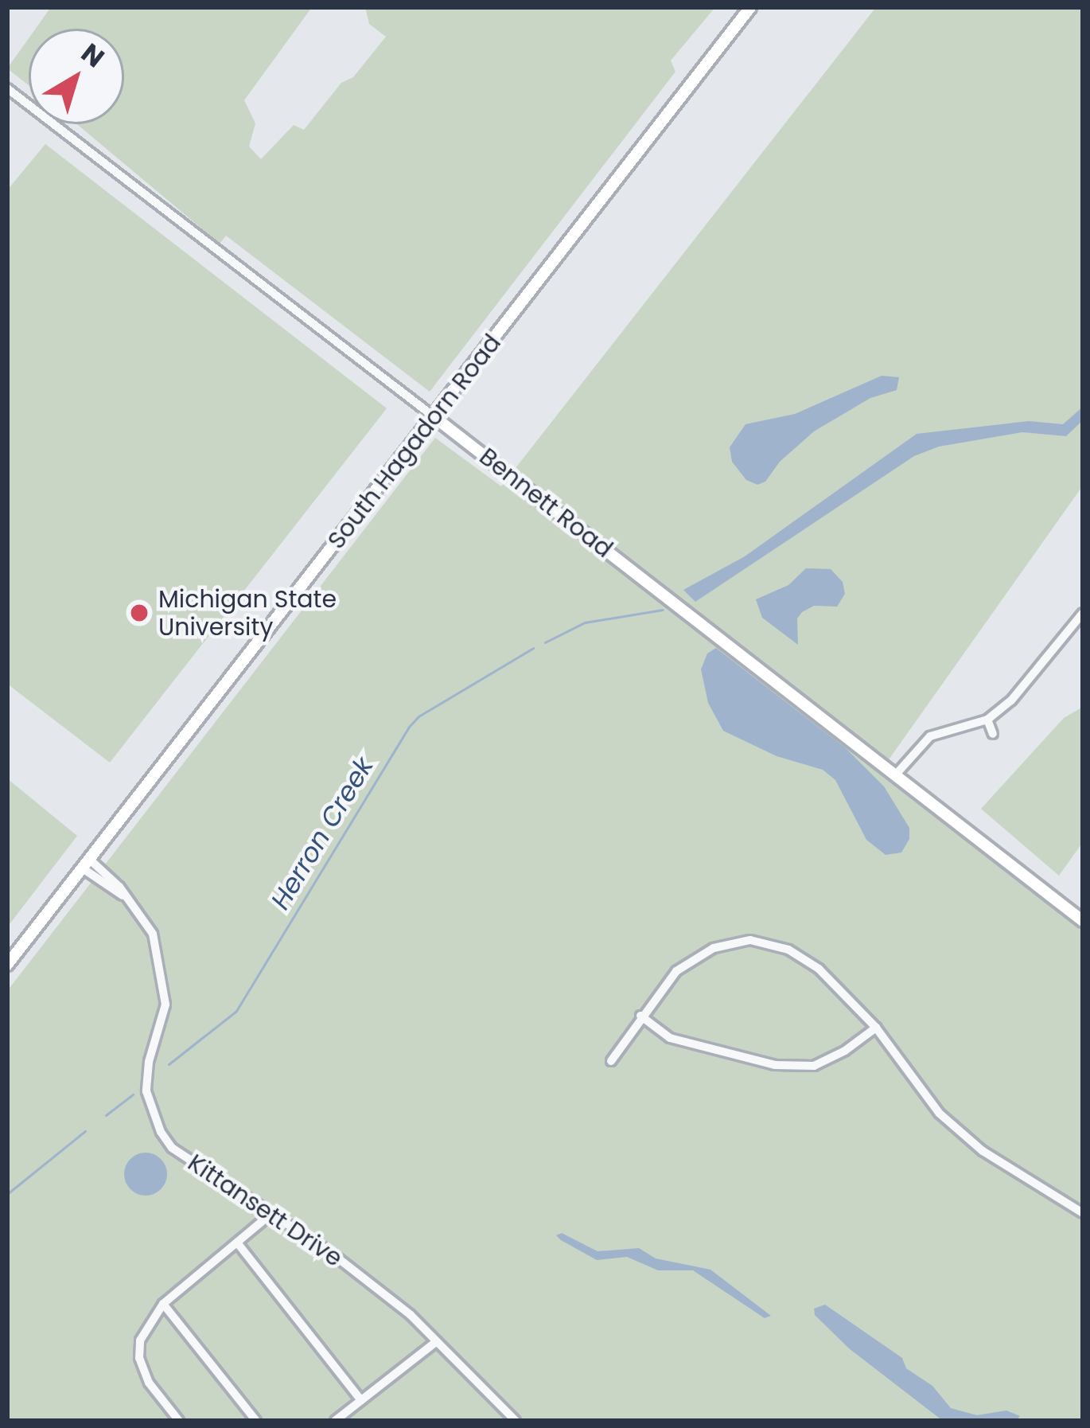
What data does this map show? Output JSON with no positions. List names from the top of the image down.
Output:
{
  "streets": {
    "street": ["South Hagadorn Road", "Bennett Road", "Kittansett Drive"]
  },
  "crossings": [
    ["South Hagadorn Road", "Bennett Road"],
    ["South Hagadorn Road", "Kittansett Drive"]
  ],
  "water": ["Herron Creek"],
  "places": ["Michigan State University"],
  "north": "top right"
}
